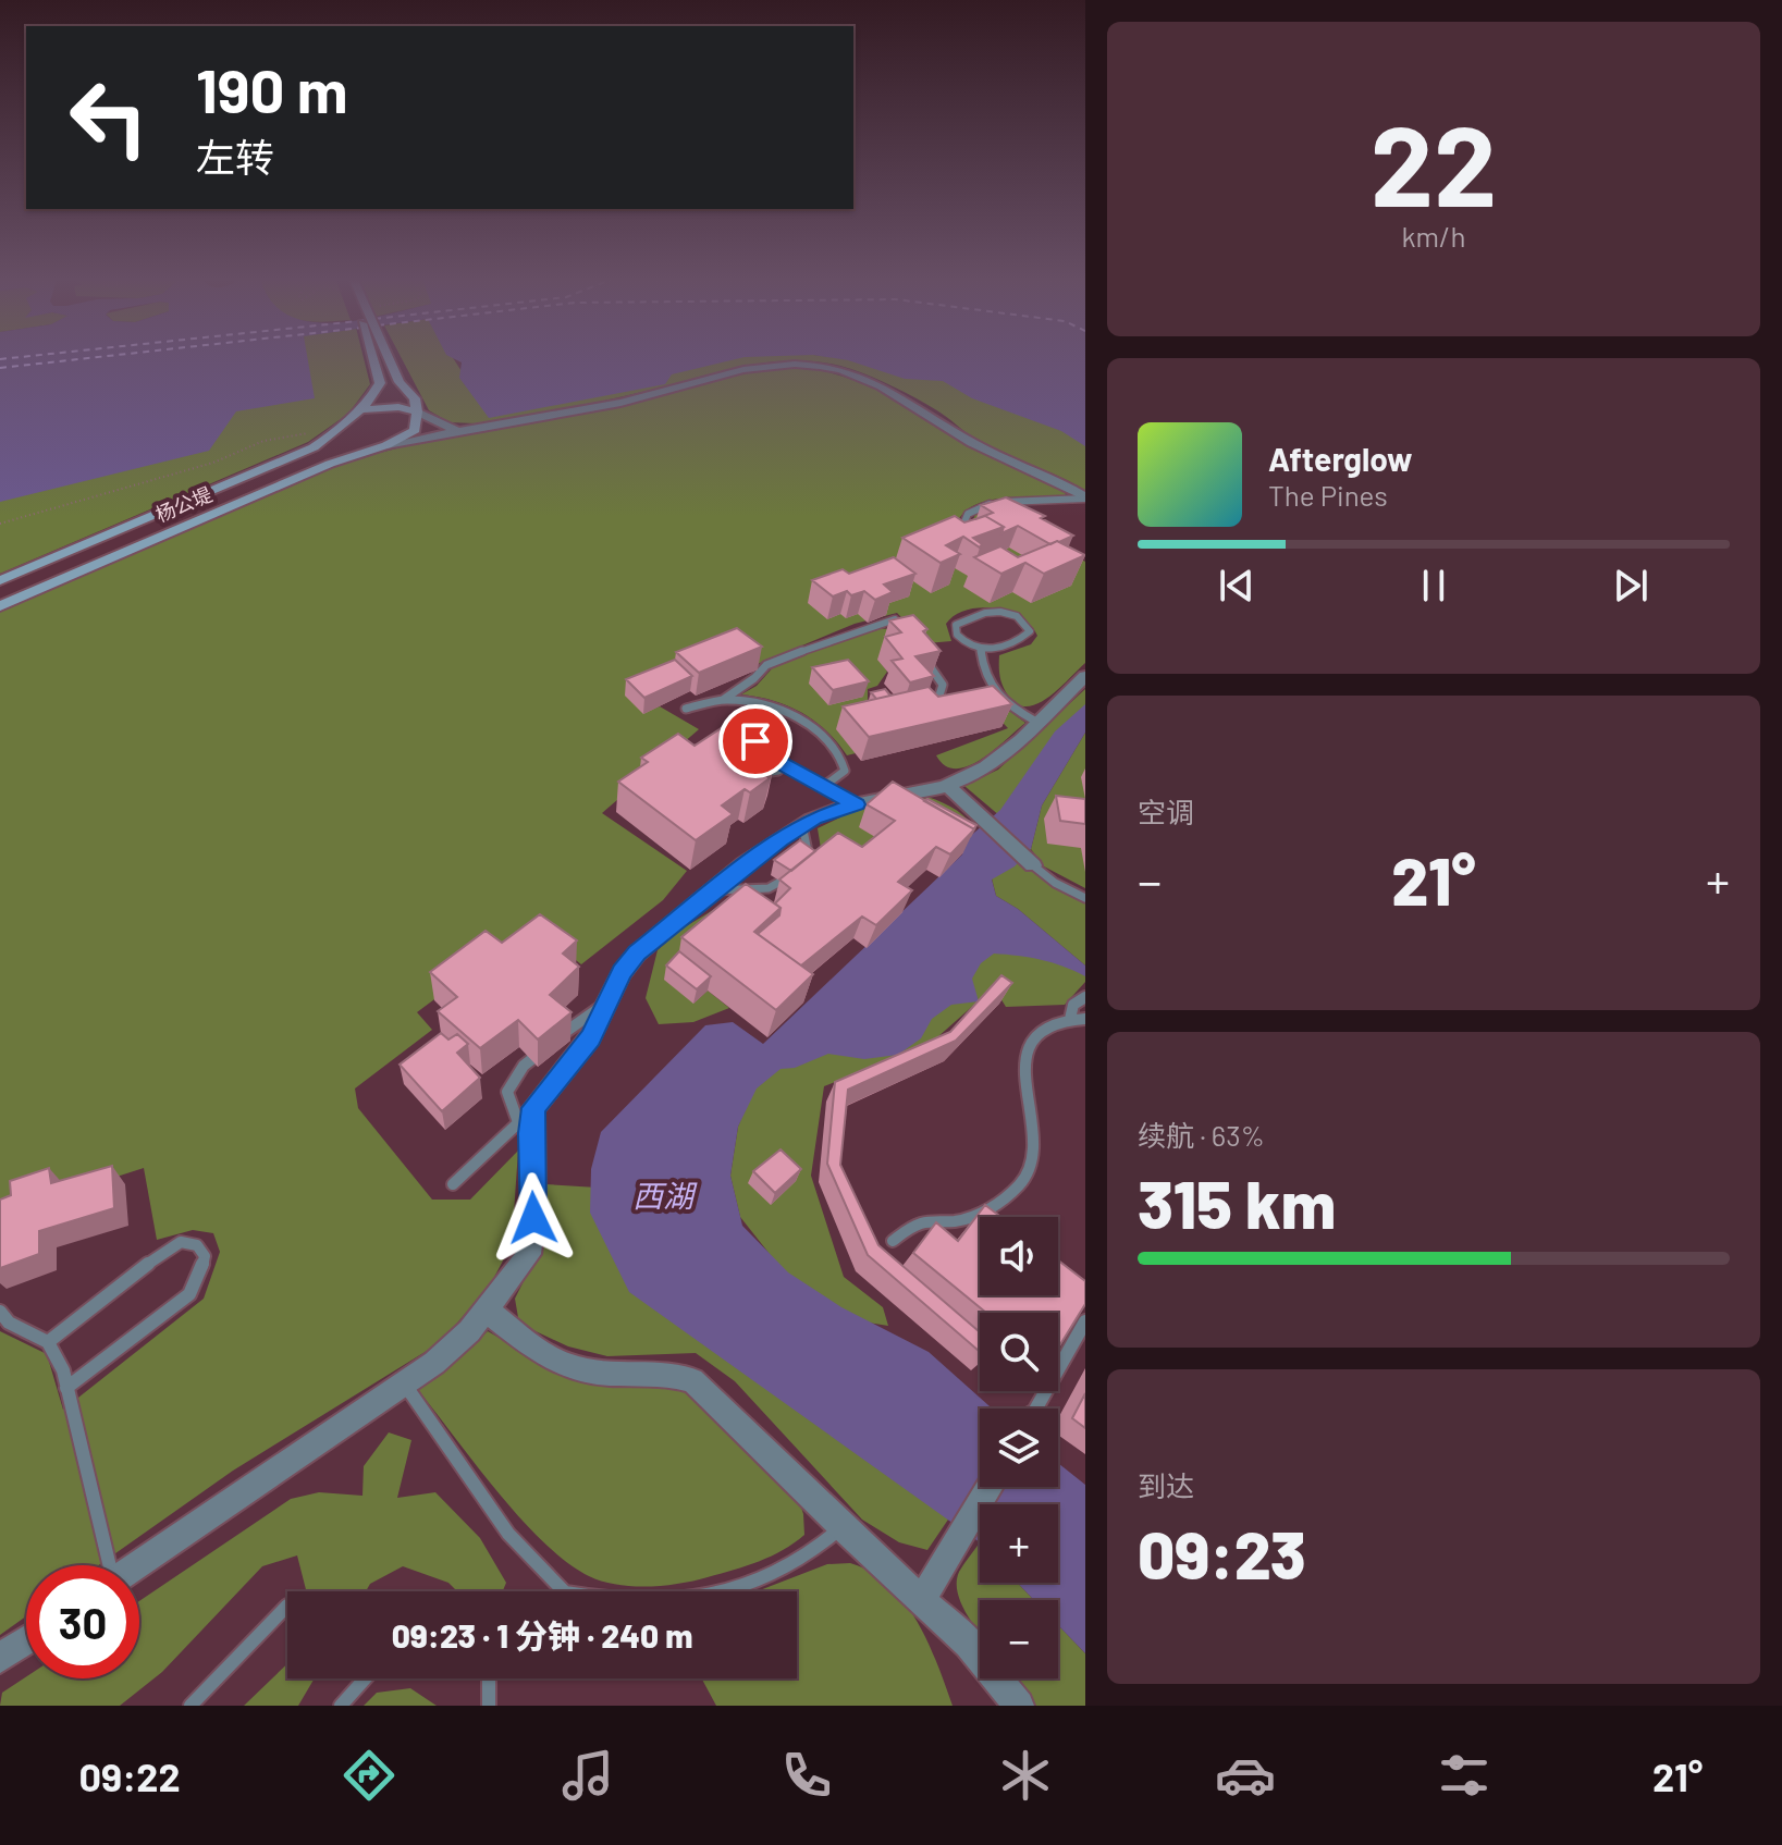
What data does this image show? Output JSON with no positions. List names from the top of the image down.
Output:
{
  "streets": {
    "main road": ["杨公堤"]
  },
  "water": ["西湖"],
  "page": {
    "tile": [
      ["22", "km/h"],
      "空调",
      ["续航 · 63%", "315 km"],
      ["到达", "09:23"]
    ],
    "turn": ["190 m", "左转"],
    "song": ["Afterglow", "The Pines"],
    "heat": ["−", "21°", "+"],
    "map_buttons": ["+", "−"],
    "limit": "30",
    "trip": "09:23 · 1 分钟 · 240 m",
    "tabs": ["09:22", "21°"]
  }
}
